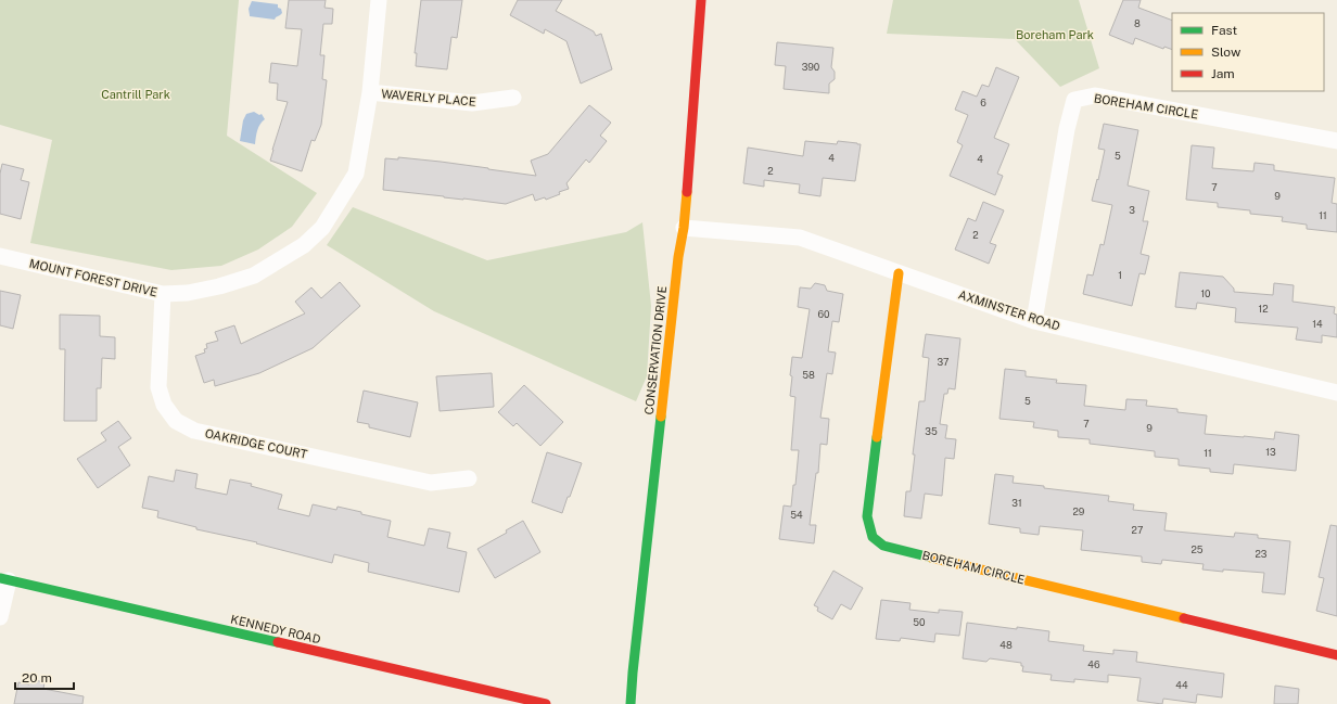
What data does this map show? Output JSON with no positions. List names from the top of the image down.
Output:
{
  "streets": {
    "street": [
      "WAVERLY PLACE",
      "BOREHAM CIRCLE",
      "MOUNT FOREST DRIVE",
      "AXMINSTER ROAD",
      "CONSERVATION DRIVE",
      "OAKRIDGE COURT",
      "KENNEDY ROAD"
    ]
  },
  "crossings": [
    ["WAVERLY PLACE", "MOUNT FOREST DRIVE"],
    ["BOREHAM CIRCLE", "AXMINSTER ROAD"],
    ["MOUNT FOREST DRIVE", "OAKRIDGE COURT"],
    ["AXMINSTER ROAD", "CONSERVATION DRIVE"]
  ],
  "parks": ["Boreham Park", "Cantrill Park"],
  "house_numbers": [
    "8",
    "390",
    "6",
    "5",
    "4",
    "4",
    "2",
    "7",
    "9",
    "3",
    "11",
    "2",
    "1",
    "10",
    "12",
    "60",
    "14",
    "37",
    "58",
    "5",
    "7",
    "9",
    "35",
    "13",
    "11",
    "31",
    "29",
    "54",
    "27",
    "25",
    "23",
    "50",
    "48",
    "46",
    "44"
  ],
  "legend": ["Fast", "Slow", "Jam"],
  "scale_bar": "20 m"
}
